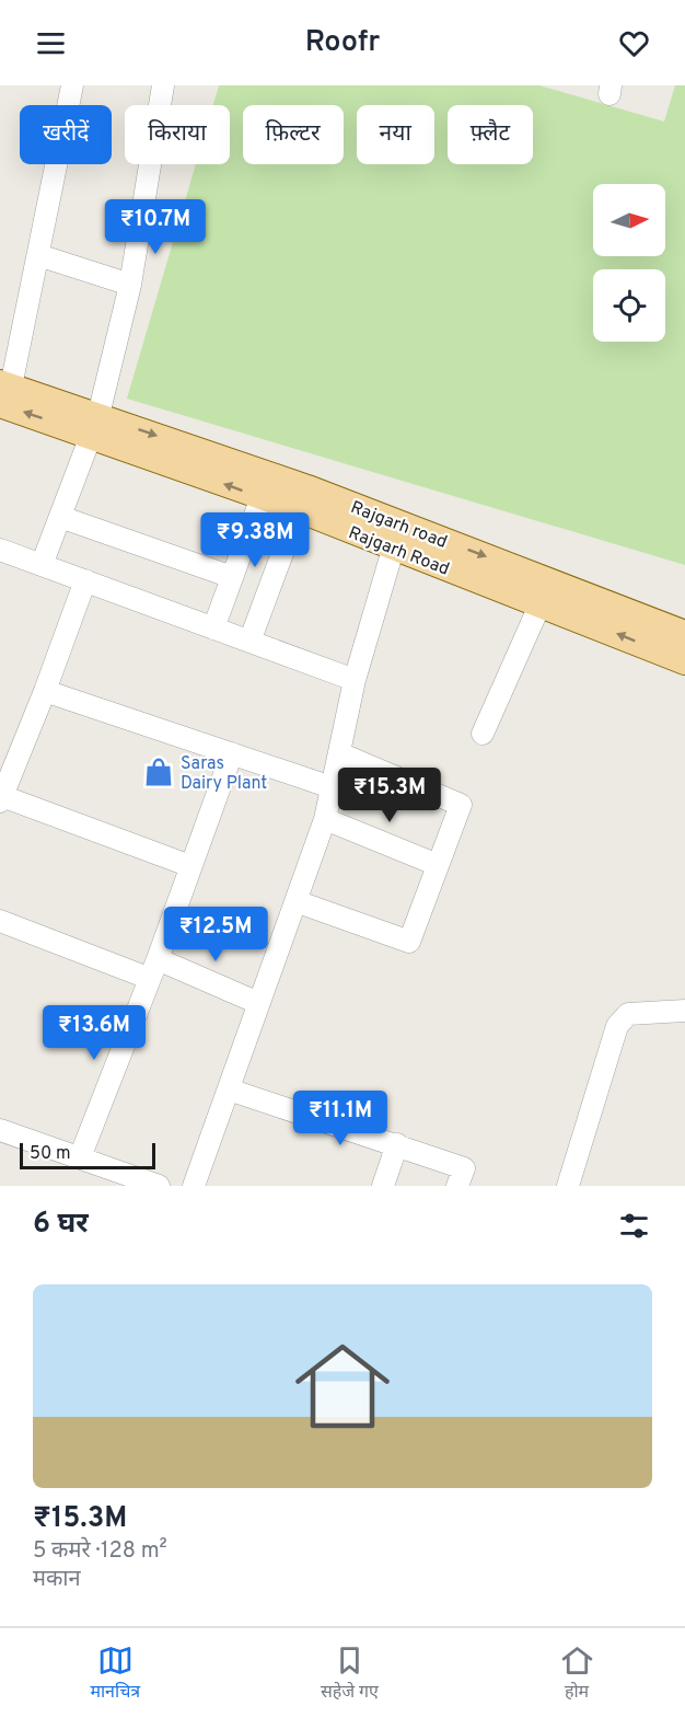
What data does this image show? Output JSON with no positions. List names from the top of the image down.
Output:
{
  "streets": {
    "main road": ["Rajgarh road", "Rajgarh Road"]
  },
  "crossings": [
    ["Rajgarh road", "Rajgarh Road"]
  ],
  "one_way": ["Rajgarh road", "Rajgarh Road"],
  "places": {
    "shop": ["Saras Dairy Plant"]
  },
  "scale_bar": "50 m",
  "north": "right",
  "page": {
    "header": "Roofr",
    "chip": [
      "खरीदें",
      "किराया",
      "फ़िल्टर",
      "नया",
      "फ़्लैट"
    ],
    "price": [
      "₹10.7M",
      "₹9.38M",
      "₹15.3M",
      "₹12.5M",
      "₹13.6M",
      "₹11.1M"
    ],
    "scale": "50 m",
    "heading": "6 घर",
    "list": [
      {
        "name": "₹15.3M",
        "note": "5 कमरे · 128 m² · मकान"
      }
    ],
    "tabs": ["मानचित्र", "सहेजे गए", "होम"]
  }
}
